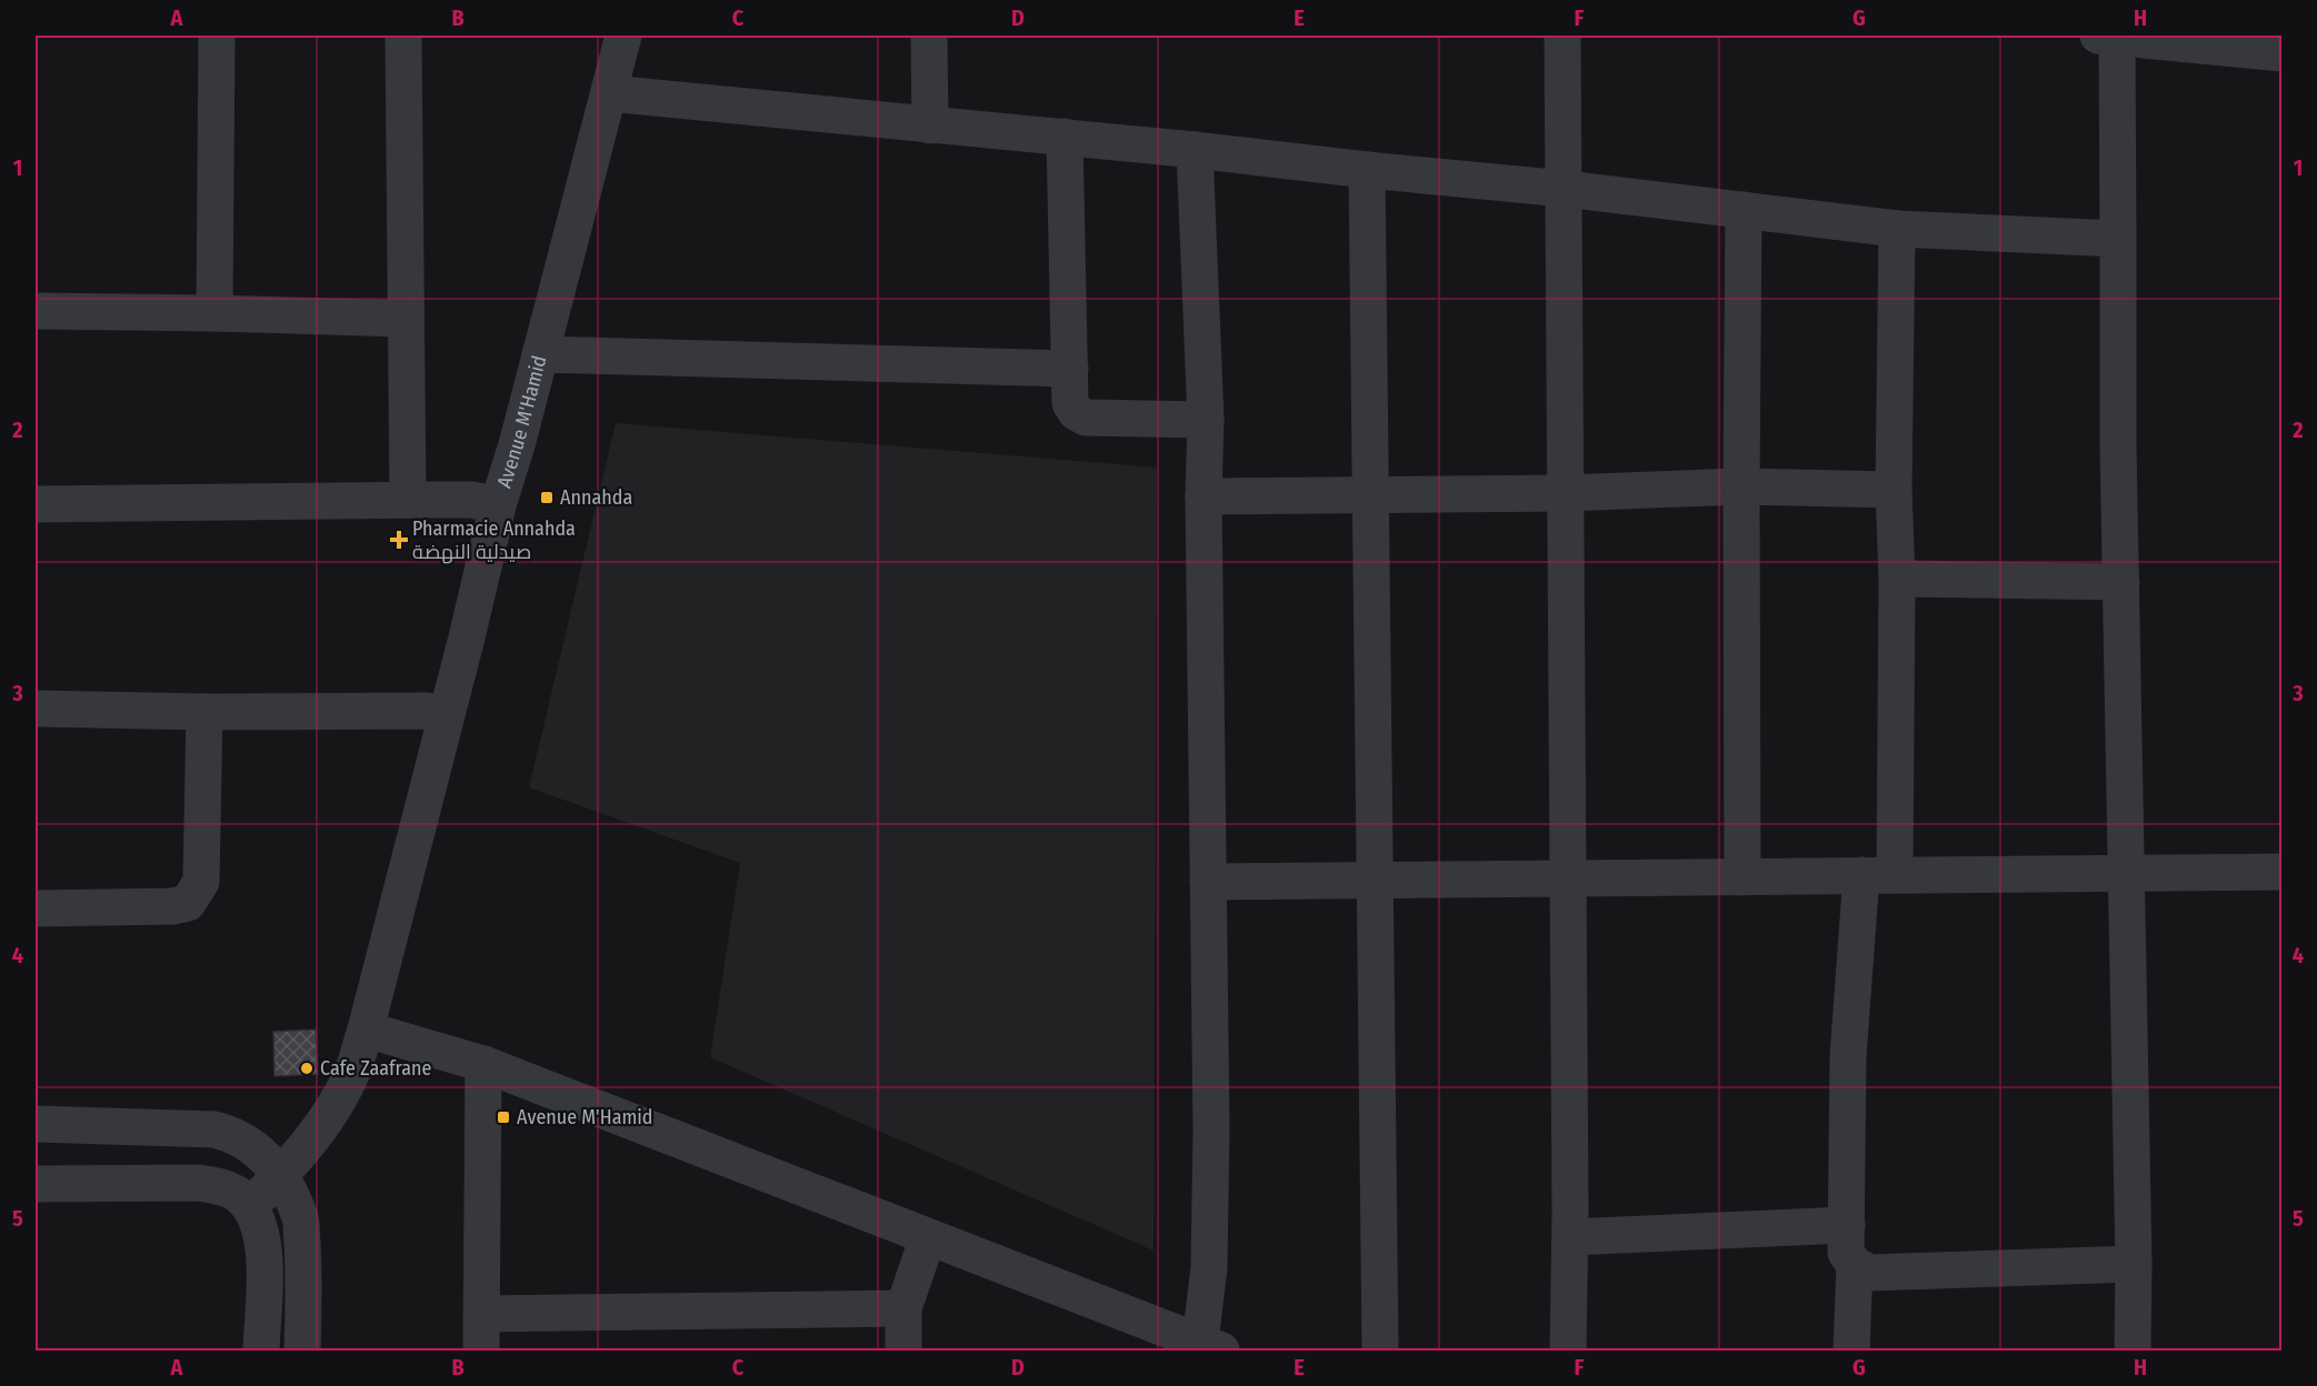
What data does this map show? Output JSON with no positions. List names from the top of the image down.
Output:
{
  "streets": {
    "street": ["Avenue M'Hamid"]
  },
  "places": {
    "transit": ["Annahda", "Avenue M'Hamid"],
    "health": ["Pharmacie Annahda صيدلية النهضة"],
    "other": ["Cafe Zaafrane"]
  },
  "grid": {
    "columns": [
      "A",
      "B",
      "C",
      "D",
      "E",
      "F",
      "G",
      "H"
    ],
    "rows": [
      "1",
      "2",
      "3",
      "4",
      "5"
    ]
  }
}
